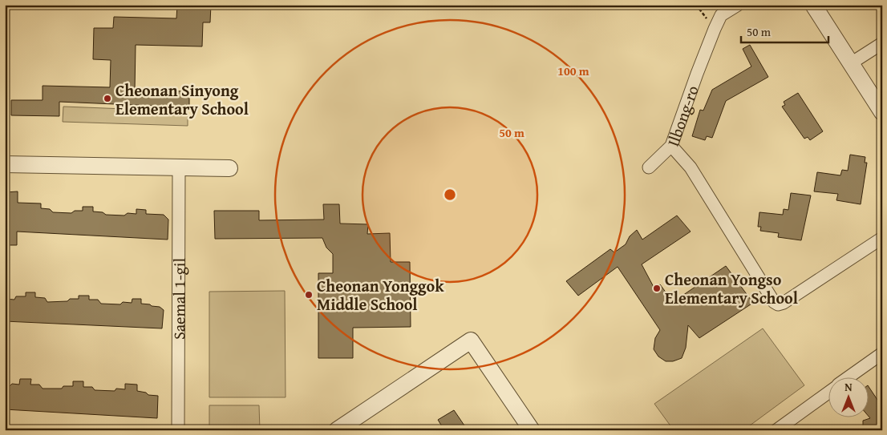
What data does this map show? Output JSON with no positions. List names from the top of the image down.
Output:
{
  "streets": {
    "street": ["Ilbong-ro", "Saemal 1-gil"]
  },
  "places": ["Cheonan Sinyong Elementary School", "Cheonan Yongso Elementary School", "Cheonan Yonggok Middle School"],
  "scale_bar": "50 m",
  "north": "top",
  "rings": ["100 m", "50 m"]
}
